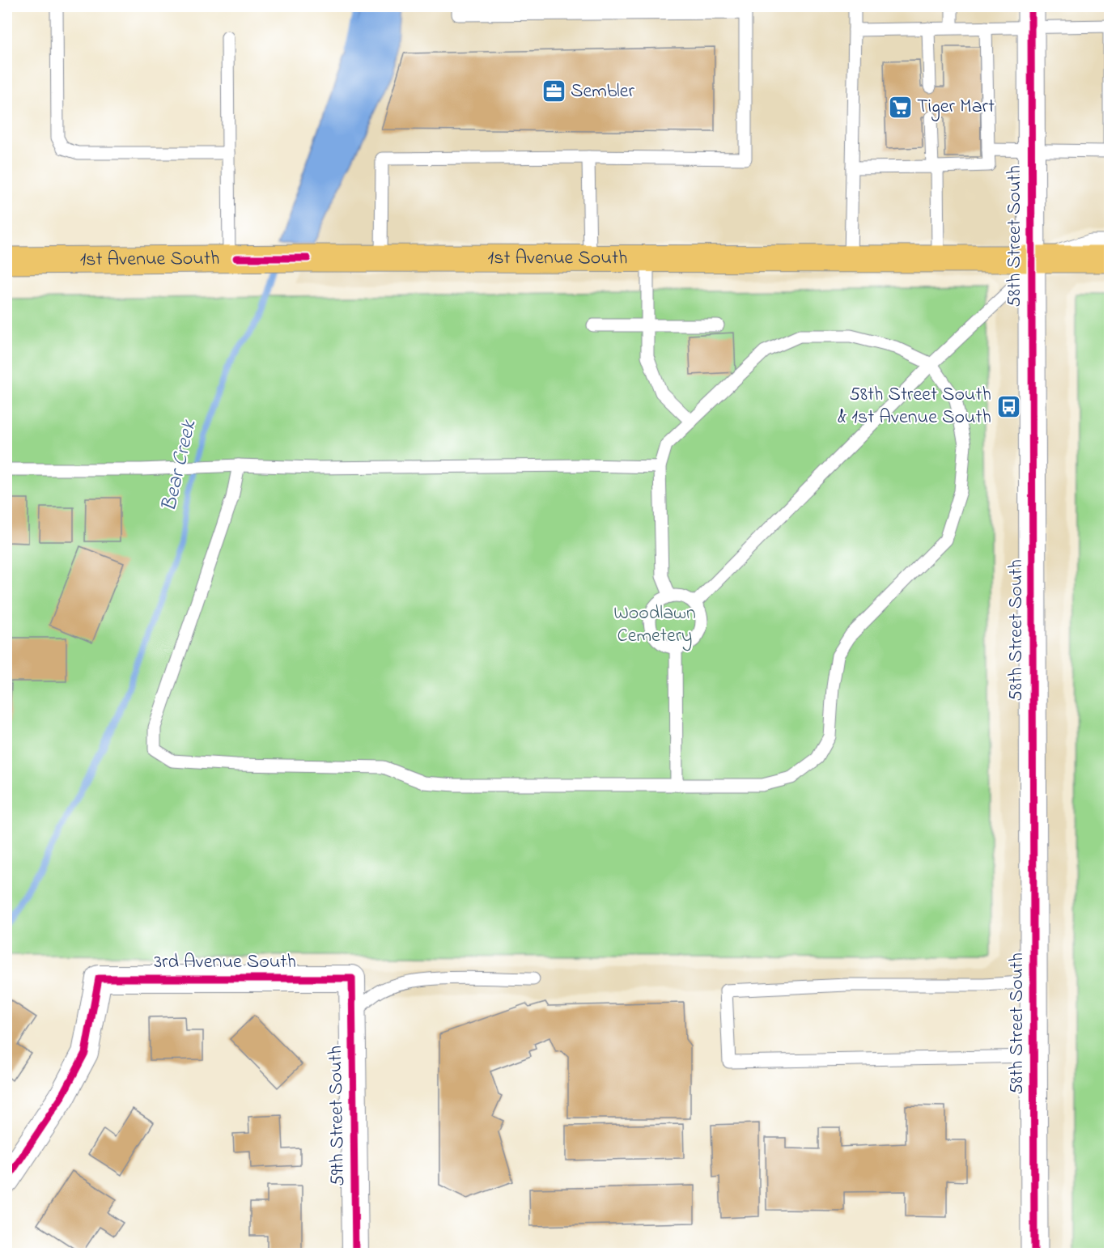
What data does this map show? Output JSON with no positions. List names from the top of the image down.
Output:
{
  "streets": {
    "main road": ["1st Avenue South"],
    "street": ["58th Street South", "3rd Avenue South", "59th Street South"]
  },
  "crossings": [
    ["58th Street South", "1st Avenue South"],
    ["3rd Avenue South", "59th Street South"]
  ],
  "water": ["Bear Creek"],
  "parks": ["Woodlawn Cemetery"],
  "places": {
    "office": ["Sembler"],
    "supermarket": ["Tiger Mart"],
    "bus stop": ["58th Street South & 1st Avenue South"]
  }
}
